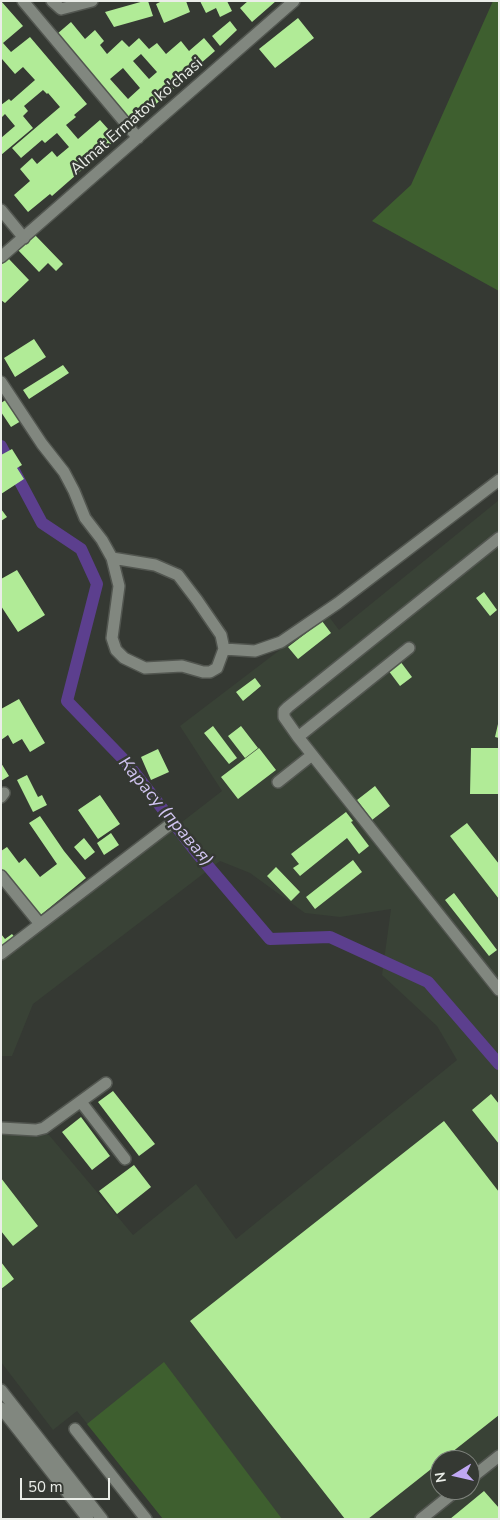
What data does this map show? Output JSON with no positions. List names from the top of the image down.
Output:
{
  "streets": {
    "street": ["Almat Ermatov ko'chasi"]
  },
  "water": ["Карасу (правая)"],
  "scale_bar": "50 m",
  "north": "left"
}
